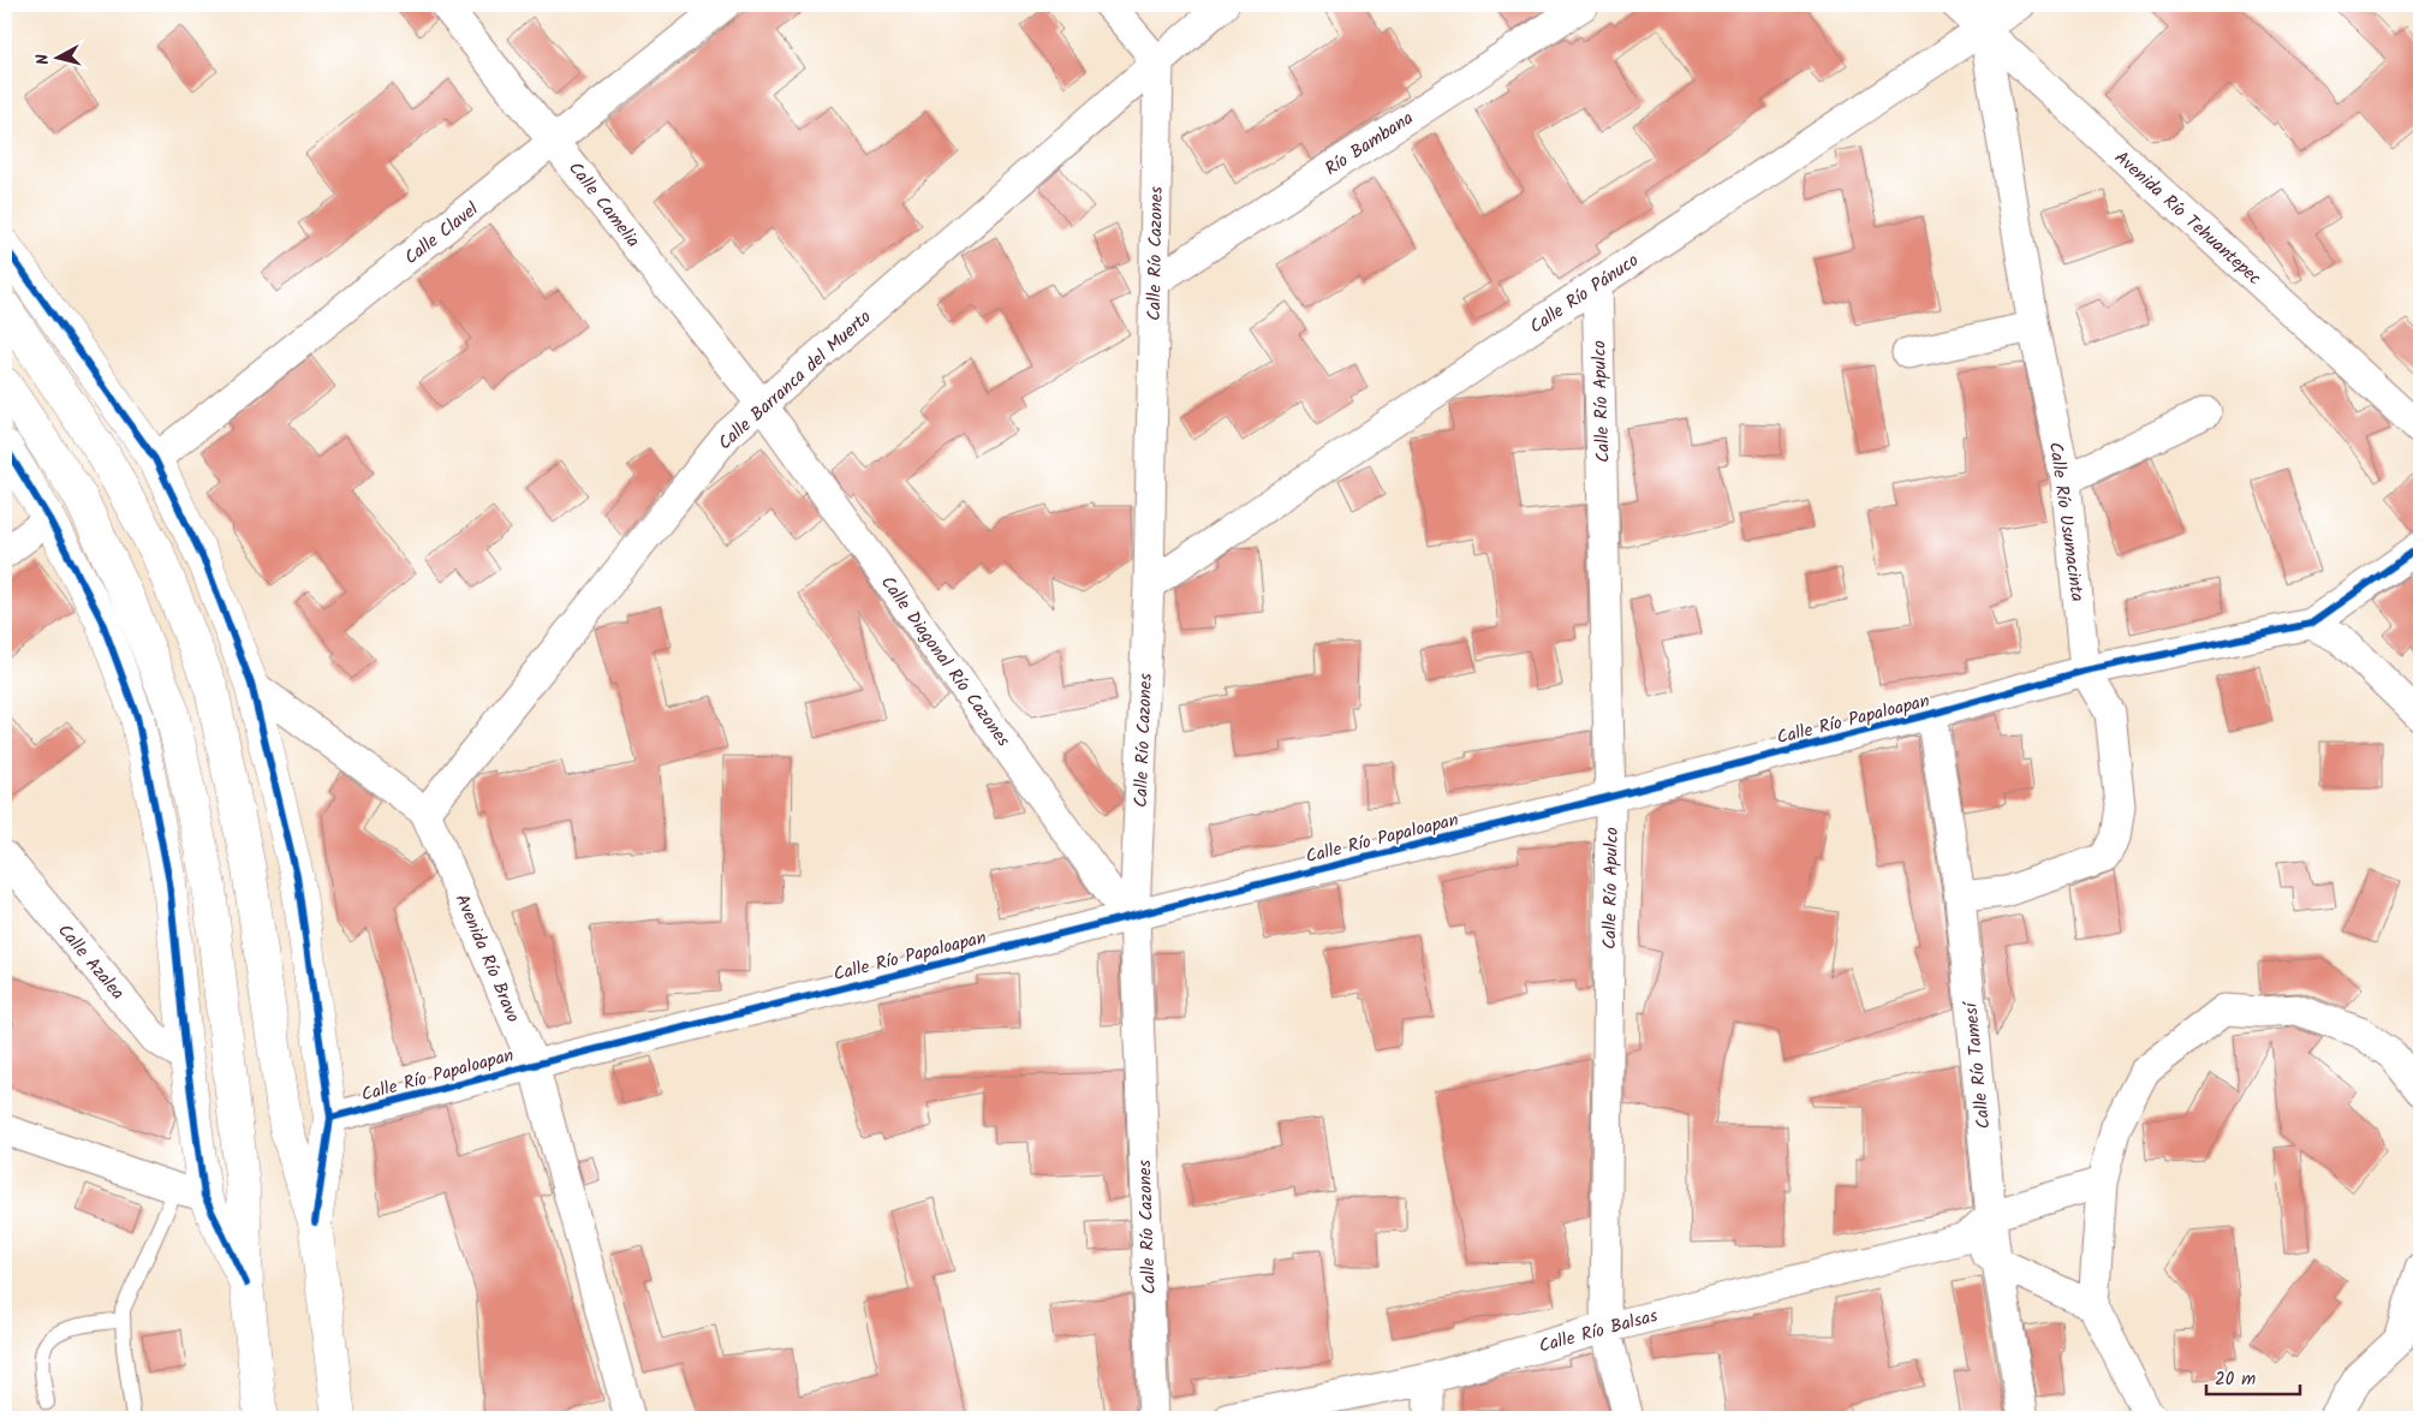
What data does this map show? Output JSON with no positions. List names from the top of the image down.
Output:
{
  "streets": {
    "street": [
      "Río Bambana",
      "Calle Camelia",
      "Avenida Río Tehuantepec",
      "Calle Clavel",
      "Calle Río Cazones",
      "Calle Río Pánuco",
      "Calle Barranca del Muerto",
      "Calle Río Apulco",
      "Calle Río Usumacinta",
      "Calle Diagonal Río Cazones",
      "Calle Río Papaloapan",
      "Avenida Río Bravo",
      "Calle Azalea",
      "Calle Río Tamesí",
      "Calle Río Balsas"
    ]
  },
  "crossings": [
    ["Río Bambana", "Calle Río Cazones"],
    ["Calle Camelia", "Calle Clavel"],
    ["Calle Camelia", "Calle Barranca del Muerto"],
    ["Calle Camelia", "Calle Diagonal Río Cazones"],
    ["Avenida Río Tehuantepec", "Calle Río Pánuco"],
    ["Avenida Río Tehuantepec", "Calle Río Usumacinta"],
    ["Calle Río Cazones", "Calle Río Pánuco"],
    ["Calle Río Cazones", "Calle Barranca del Muerto"],
    ["Calle Río Cazones", "Calle Diagonal Río Cazones"],
    ["Calle Río Cazones", "Calle Río Papaloapan"],
    ["Calle Río Pánuco", "Calle Río Apulco"],
    ["Calle Río Pánuco", "Calle Río Usumacinta"],
    ["Calle Barranca del Muerto", "Calle Diagonal Río Cazones"],
    ["Calle Barranca del Muerto", "Avenida Río Bravo"],
    ["Calle Río Apulco", "Calle Río Papaloapan"],
    ["Calle Río Apulco", "Calle Río Balsas"],
    ["Calle Río Usumacinta", "Calle Río Papaloapan"],
    ["Calle Río Usumacinta", "Calle Río Tamesí"],
    ["Calle Diagonal Río Cazones", "Calle Río Papaloapan"],
    ["Calle Río Papaloapan", "Avenida Río Bravo"],
    ["Calle Río Papaloapan", "Calle Río Tamesí"],
    ["Calle Río Tamesí", "Calle Río Balsas"]
  ],
  "scale_bar": "20 m",
  "north": "left"
}
